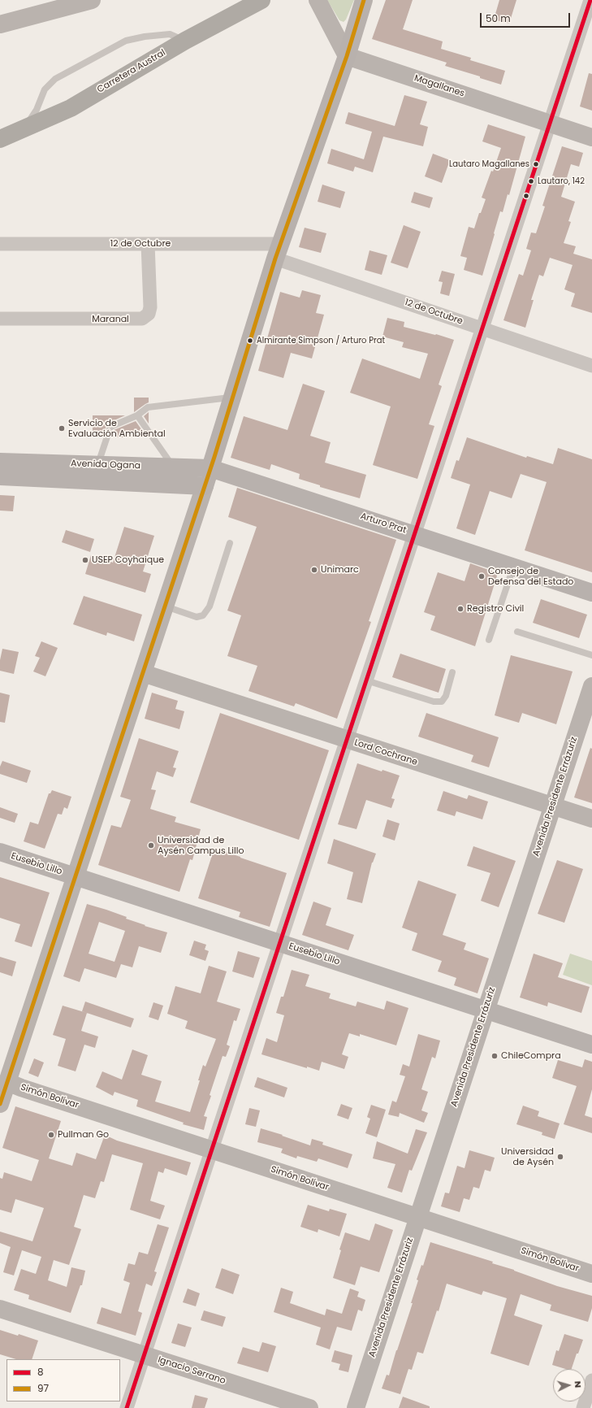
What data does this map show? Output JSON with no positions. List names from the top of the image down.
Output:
{
  "streets": {
    "highway": ["Carretera Austral"],
    "main road": ["Avenida Ogana", "Arturo Prat", "Eusebio Lillo"],
    "street": [
      "Magallanes",
      "12 de Octubre",
      "Maranal",
      "Lord Cochrane",
      "Avenida Presidente Errázuriz",
      "Simón Bolívar",
      "Ignacio Serrano"
    ]
  },
  "crossings": [
    ["12 de Octubre", "Maranal"],
    ["Avenida Ogana", "Arturo Prat"],
    ["Lord Cochrane", "Avenida Presidente Errázuriz"],
    ["Avenida Presidente Errázuriz", "Eusebio Lillo"],
    ["Avenida Presidente Errázuriz", "Simón Bolívar"]
  ],
  "places": [
    "Lautaro Magallanes",
    "Lautaro, 142",
    "Almirante Simpson / Arturo Prat",
    "Servicio de Evaluación Ambiental",
    "USEP Coyhaique",
    "Unimarc",
    "Consejo de Defensa del Estado",
    "Registro Civil",
    "Universidad de Aysén Campus Lillo",
    "ChileCompra",
    "Pullman Go",
    "Universidad de Aysén"
  ],
  "lines": ["transit line 8", "transit line 97"],
  "legend": ["8", "97"],
  "scale_bar": "50 m",
  "north": "right"
}
